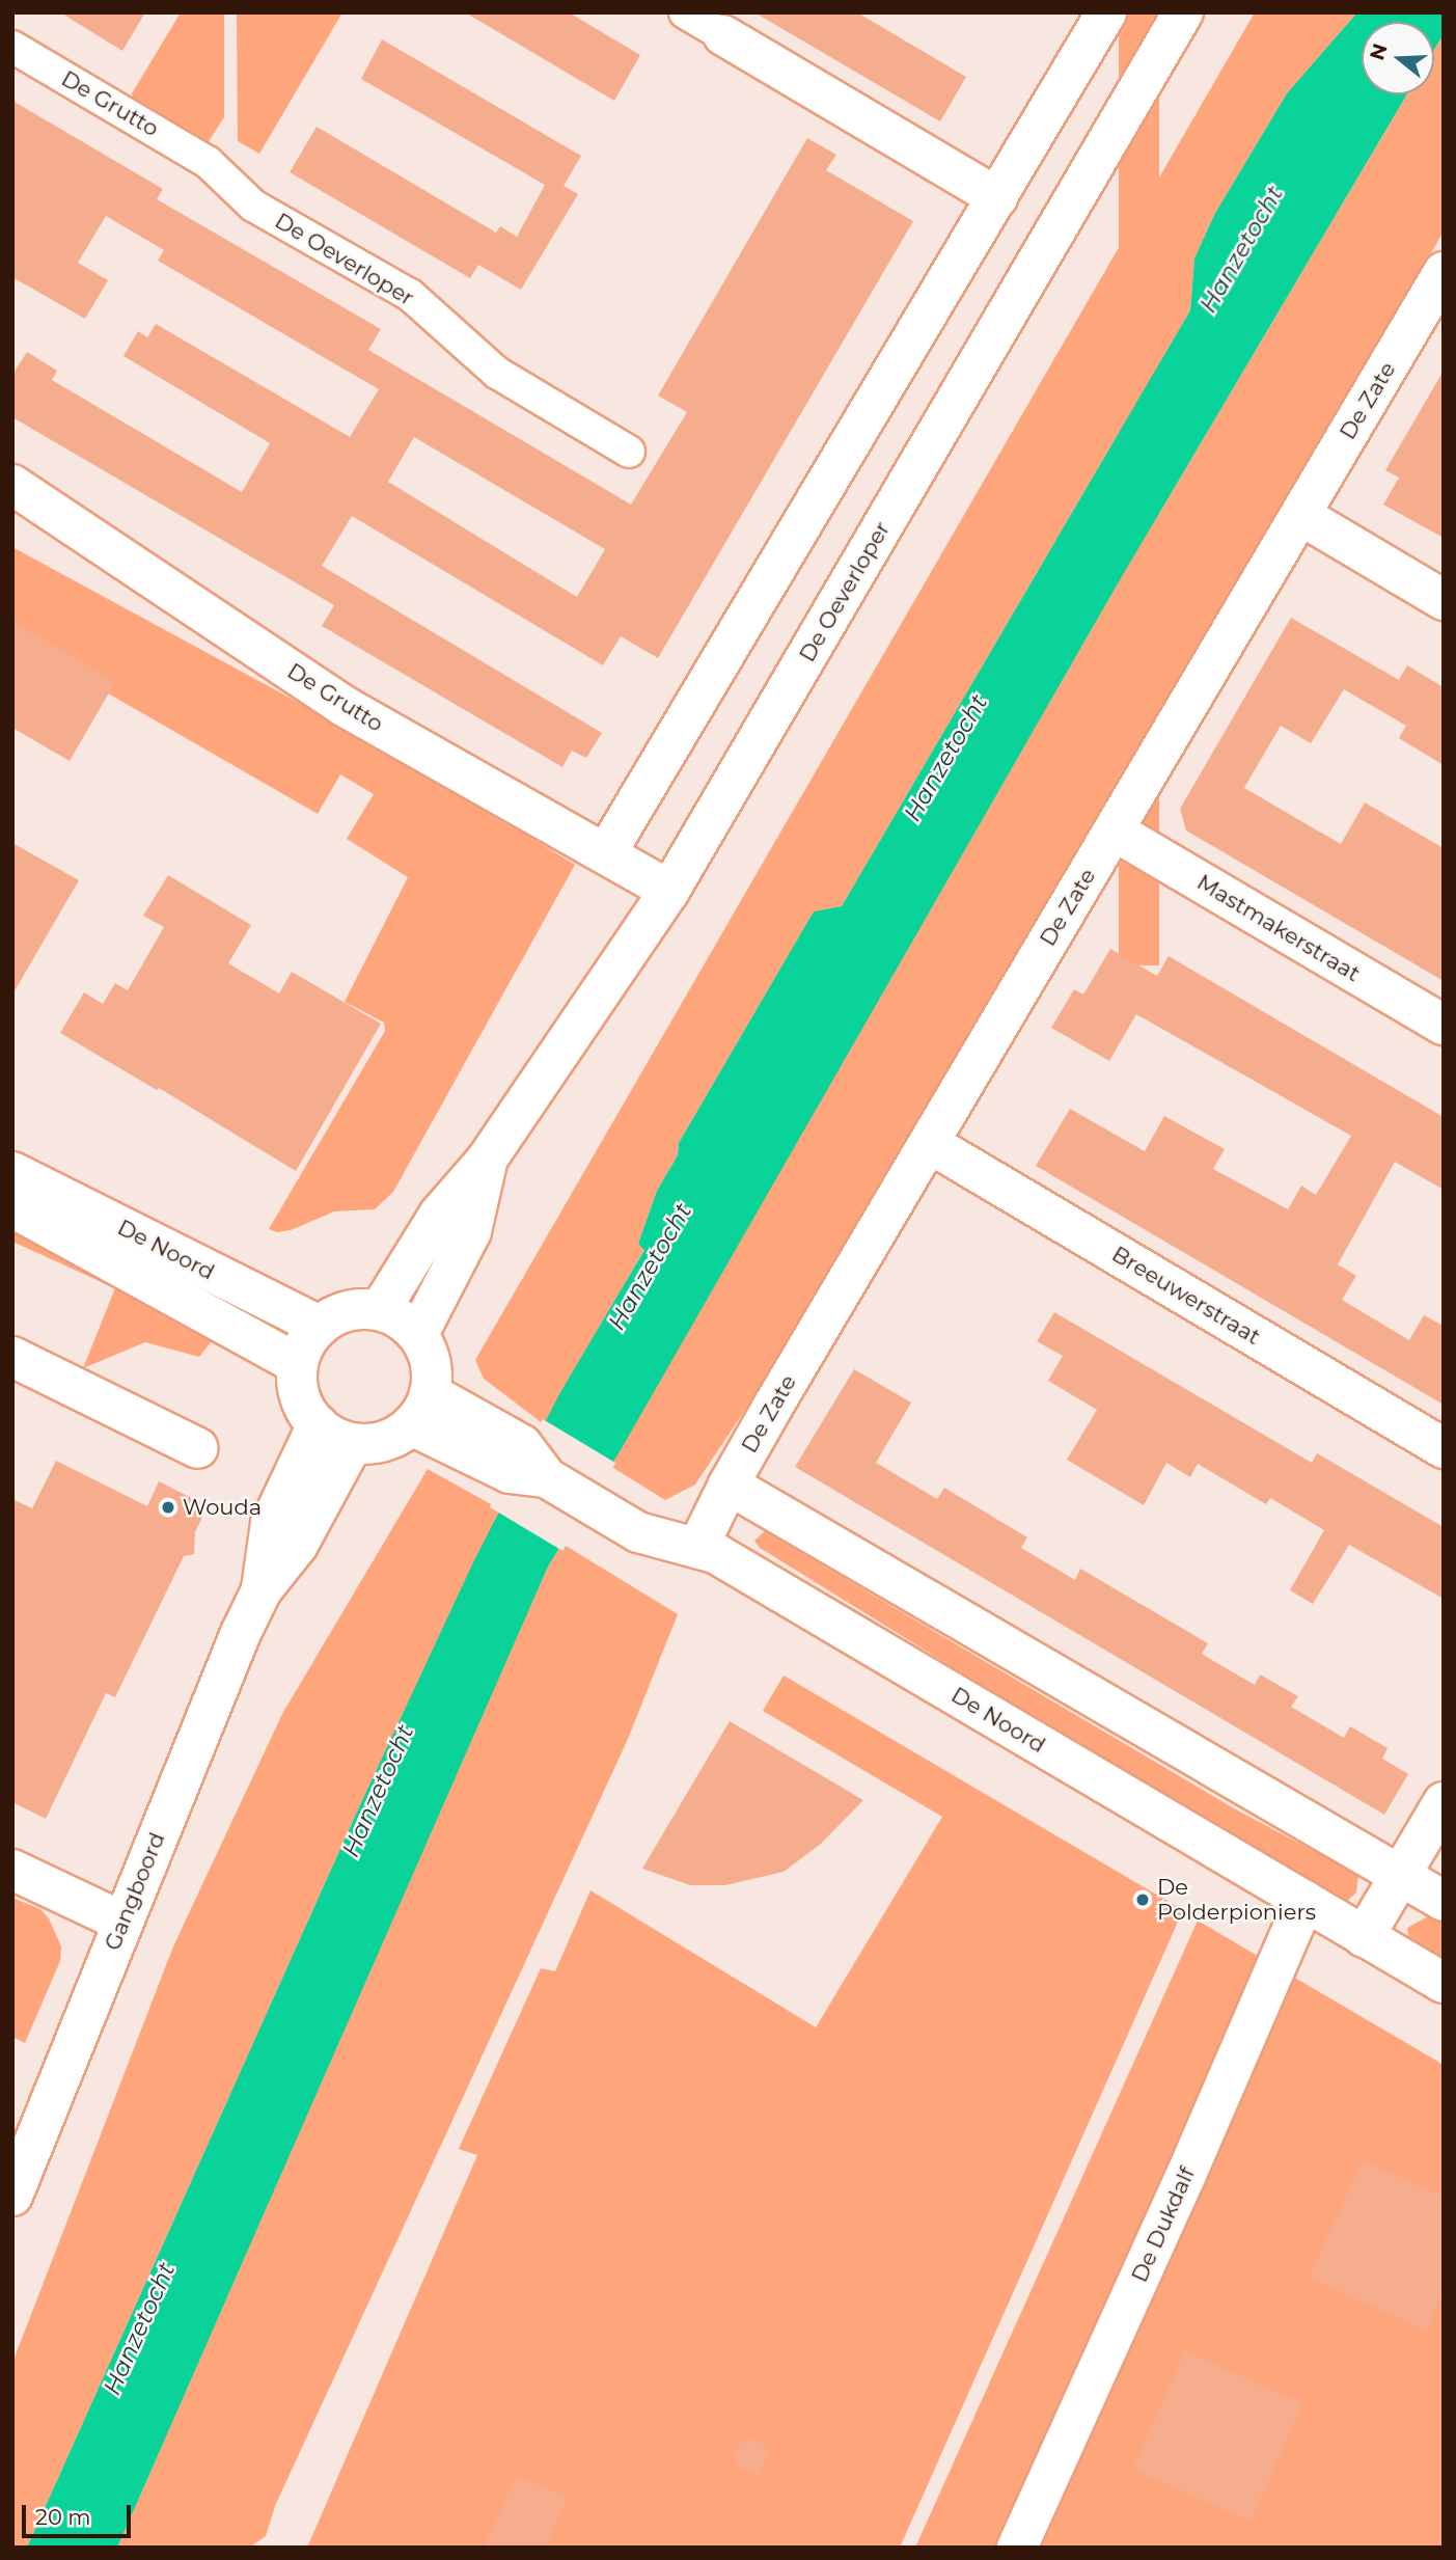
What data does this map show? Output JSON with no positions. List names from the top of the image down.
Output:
{
  "streets": {
    "street": [
      "De Grutto",
      "De Oeverloper",
      "De Zate",
      "Mastmakerstraat",
      "De Noord",
      "Breeuwerstraat",
      "Gangboord",
      "De Dukdalf"
    ]
  },
  "crossings": [
    ["De Grutto", "De Oeverloper"],
    ["De Oeverloper", "De Noord"],
    ["De Oeverloper", "Gangboord"],
    ["De Zate", "Mastmakerstraat"],
    ["De Zate", "De Noord"],
    ["De Zate", "Breeuwerstraat"],
    ["De Noord", "Gangboord"],
    ["De Noord", "De Dukdalf"]
  ],
  "water": ["Hanzetocht"],
  "places": ["Wouda", "De Polderpioniers"],
  "scale_bar": "20 m",
  "north": "left"
}
